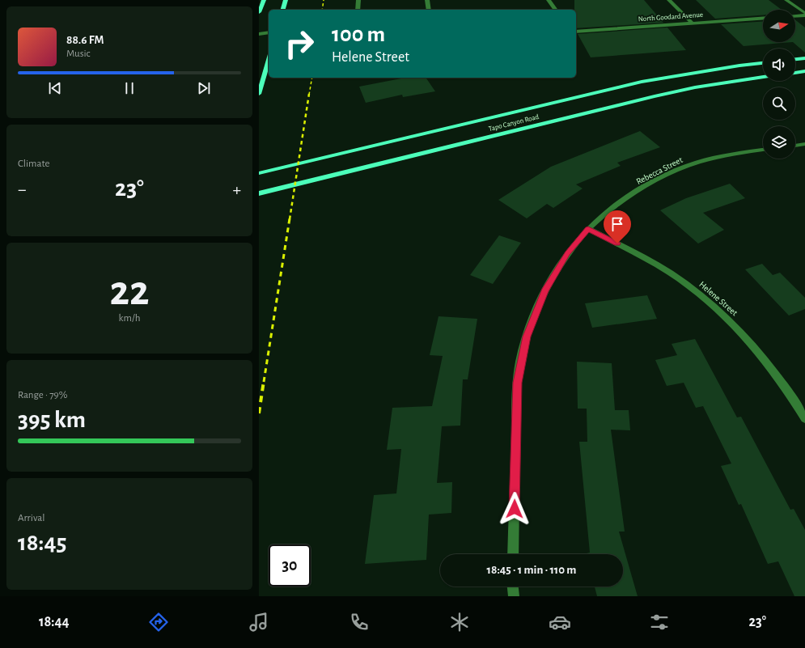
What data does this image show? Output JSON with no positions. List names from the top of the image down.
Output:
{
  "streets": {
    "main road": ["Tapo Canyon Road"],
    "street": ["North Goodard Avenue", "Rebecca Street", "Helene Street"]
  },
  "crossings": [
    ["Rebecca Street", "Helene Street"]
  ],
  "north": "right",
  "page": {
    "turn": ["100 m", "Helene Street"],
    "song": ["88.6 FM", "Music"],
    "tile": [
      "Climate",
      ["22", "km/h"],
      ["Range · 79%", "395 km"],
      ["Arrival", "18:45"]
    ],
    "heat": ["−", "23°", "+"],
    "limit": "30",
    "trip": "18:45 · 1 min · 110 m",
    "tabs": ["18:44", "23°"]
  }
}
